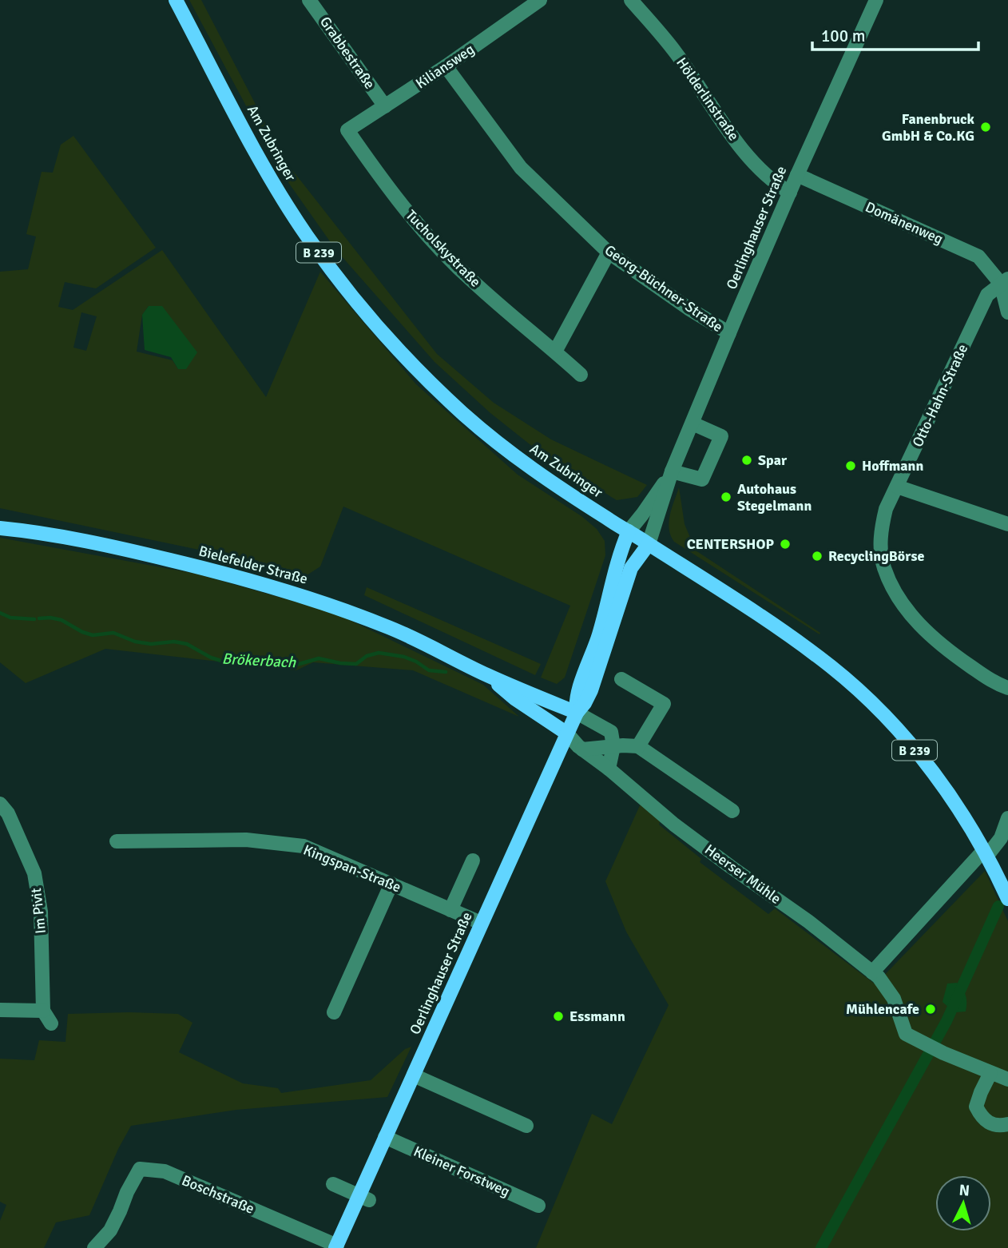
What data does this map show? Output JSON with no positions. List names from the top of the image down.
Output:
{
  "streets": {
    "main road": [
      "Am Zubringer",
      "Oerlinghauser Straße",
      "B 239",
      "Bielefelder Straße"
    ],
    "street": [
      "Grabbestraße",
      "Kiliansweg",
      "Hölderlinstraße",
      "Domänenweg",
      "Tucholskystraße",
      "Georg-Büchner-Straße",
      "Otto-Hahn-Straße",
      "Kingspan-Straße",
      "Heerser Mühle",
      "Im Pivit",
      "Kleiner Forstweg",
      "Boschstraße"
    ]
  },
  "crossings": [
    ["Grabbestraße", "Kiliansweg"],
    ["Kiliansweg", "Tucholskystraße"],
    ["Kiliansweg", "Georg-Büchner-Straße"],
    ["Hölderlinstraße", "Oerlinghauser Straße"],
    ["Am Zubringer", "Oerlinghauser Straße"],
    ["Domänenweg", "Oerlinghauser Straße"],
    ["Domänenweg", "Otto-Hahn-Straße"],
    ["Oerlinghauser Straße", "Georg-Büchner-Straße"],
    ["Oerlinghauser Straße", "Bielefelder Straße"],
    ["Oerlinghauser Straße", "Kingspan-Straße"],
    ["Oerlinghauser Straße", "Heerser Mühle"],
    ["Oerlinghauser Straße", "Kleiner Forstweg"],
    ["Oerlinghauser Straße", "Boschstraße"],
    ["Bielefelder Straße", "Heerser Mühle"]
  ],
  "water": ["Brökerbach"],
  "places": [
    "Fanenbruck GmbH & Co.KG",
    "Spar",
    "Hoffmann",
    "Autohaus Stegelmann",
    "CENTERSHOP",
    "RecyclingBörse",
    "Mühlencafe",
    "Essmann"
  ],
  "scale_bar": "100 m",
  "north": "top"
}
